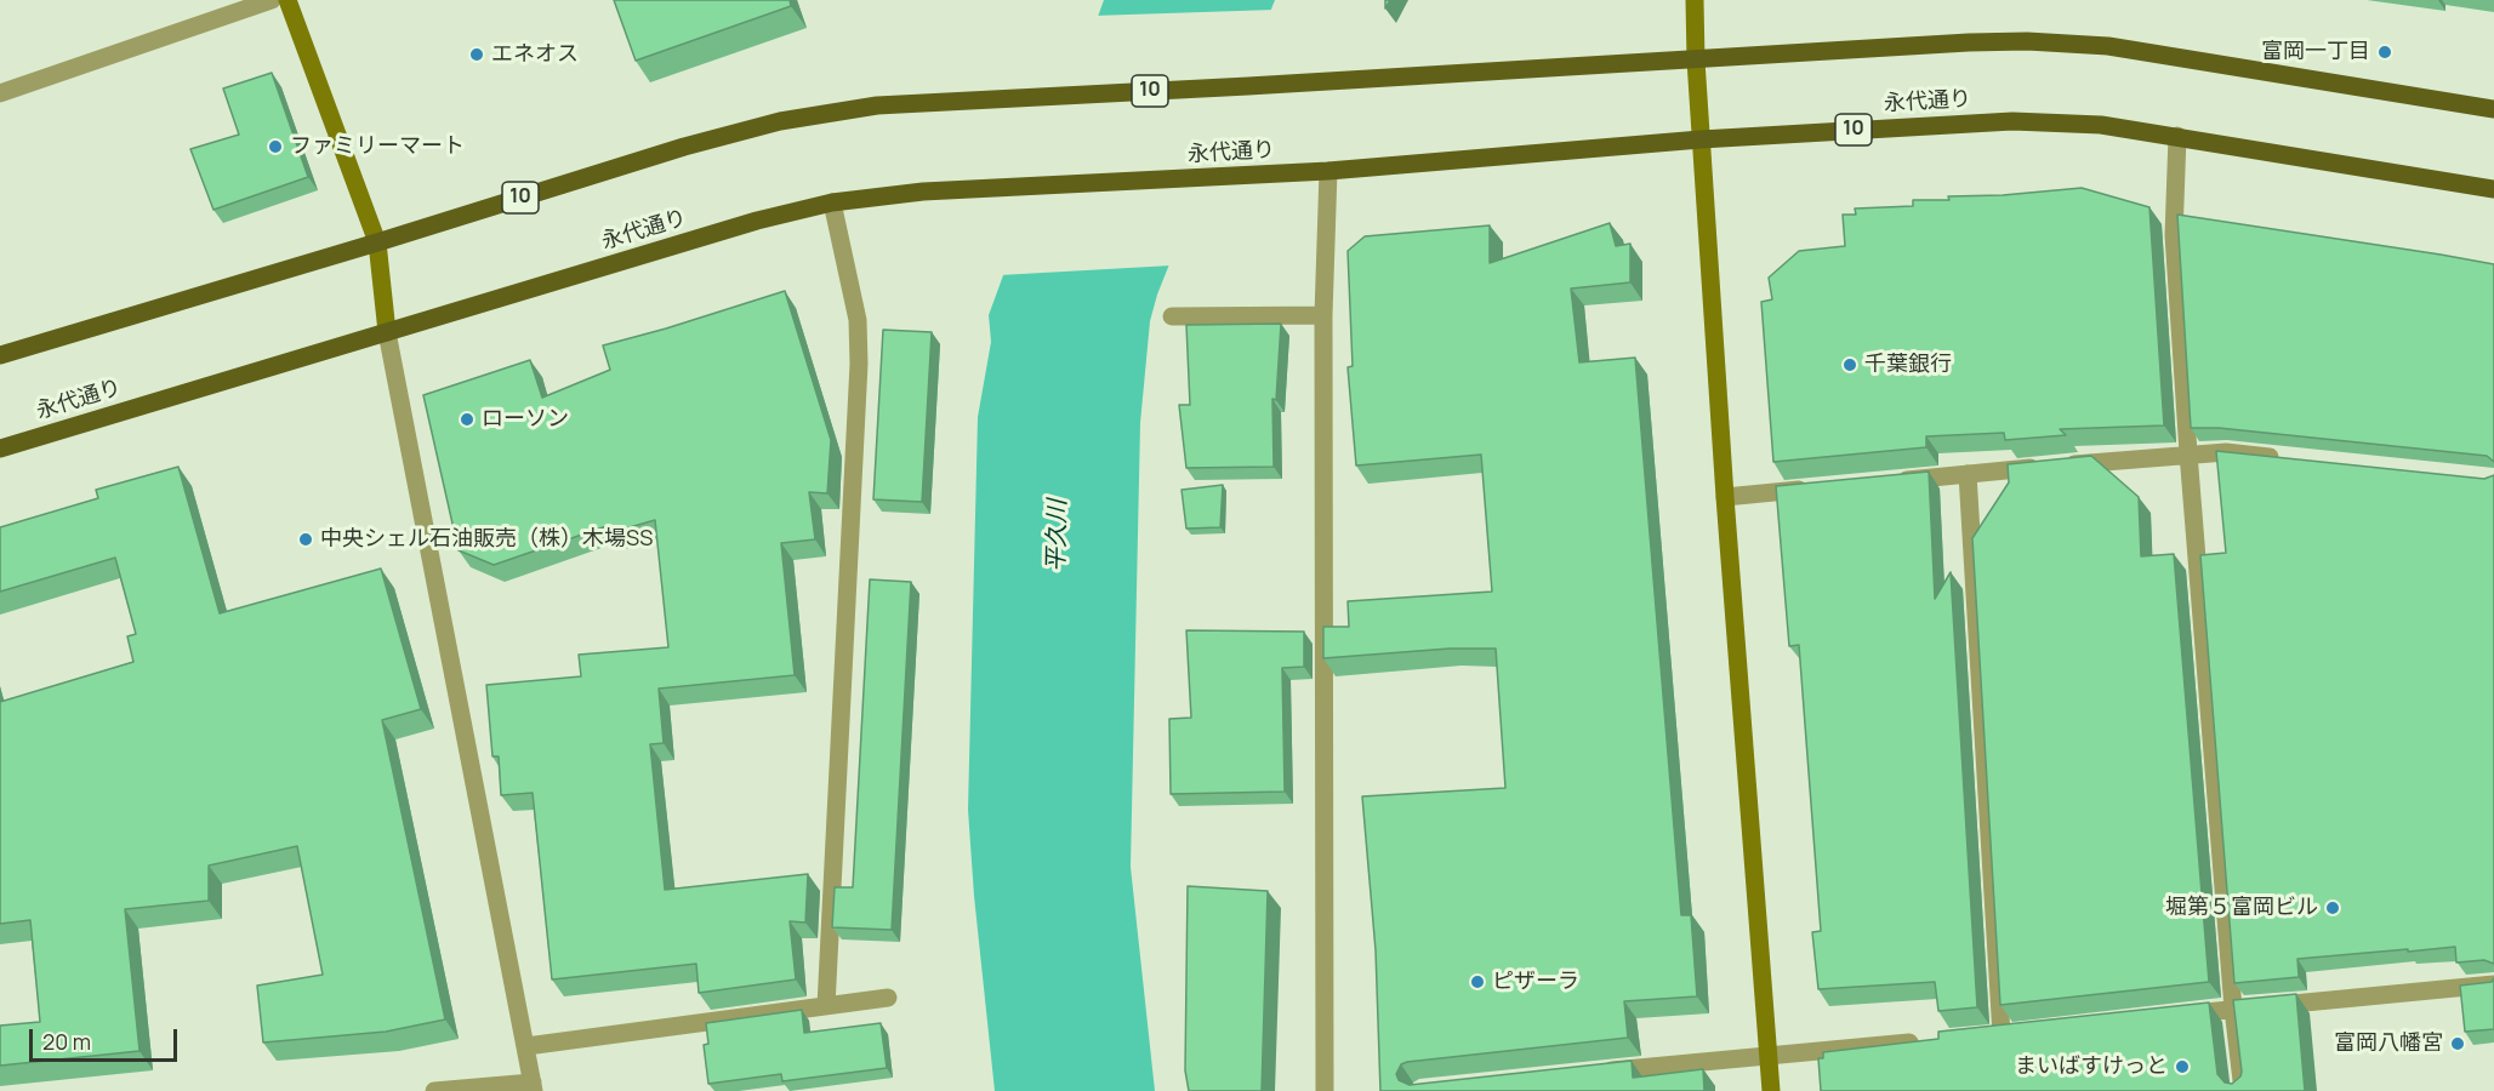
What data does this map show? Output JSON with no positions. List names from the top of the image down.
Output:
{
  "streets": {
    "main road": ["10", "永代通り"]
  },
  "water": ["平久川"],
  "places": [
    "富岡一丁目",
    "エネオス",
    "ファミリーマート",
    "千葉銀行",
    "ローソン",
    "中央シェル石油販売（株）木場SS",
    "堀第５富岡ビル",
    "ピザーラ",
    "富岡八幡宮",
    "まいばすけっと"
  ],
  "scale_bar": "20 m"
}
